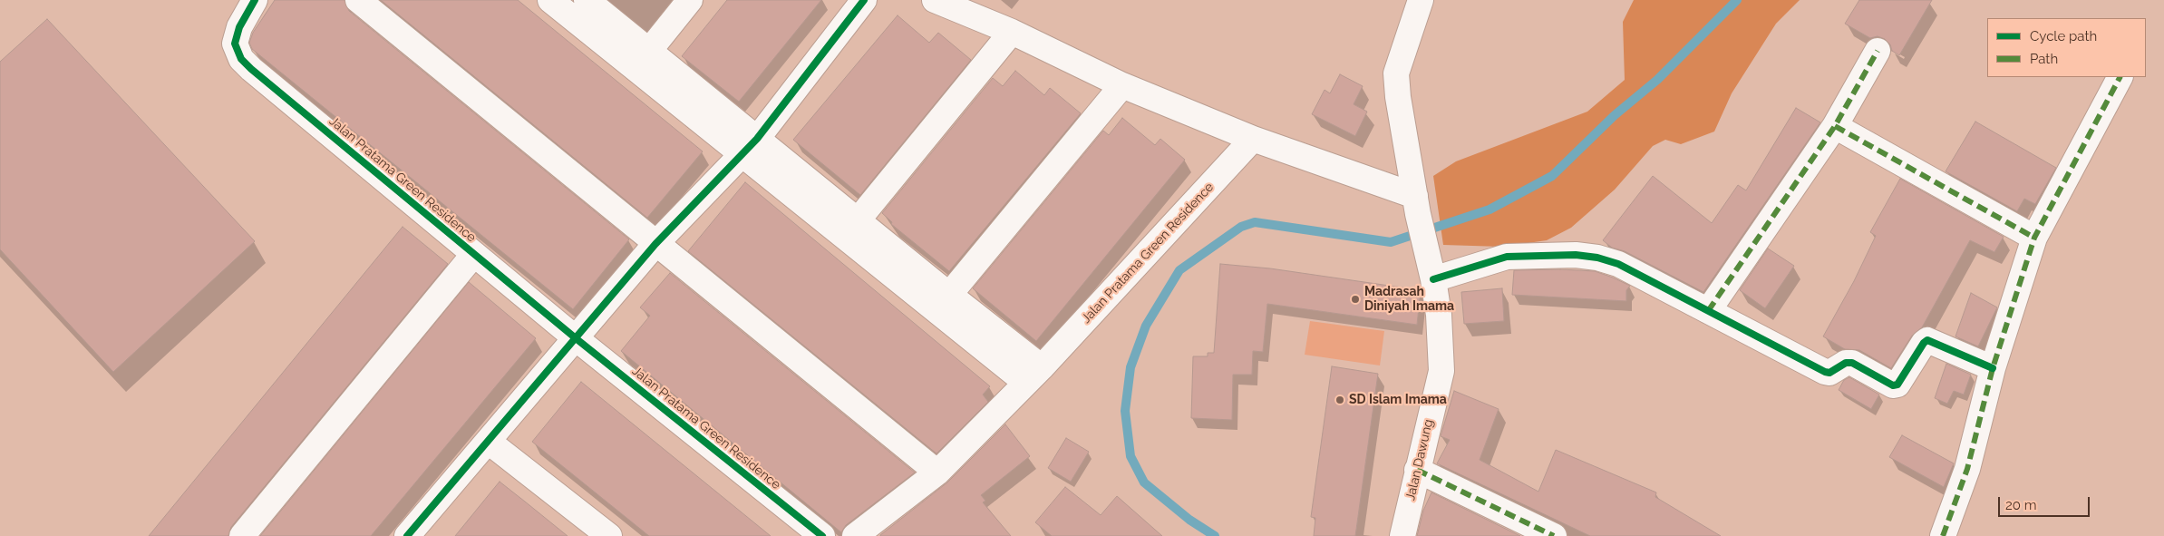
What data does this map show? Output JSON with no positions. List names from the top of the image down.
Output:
{
  "streets": {
    "street": ["Jalan Pratama Green Residence", "Jalan Dawung"]
  },
  "places": ["Madrasah Diniyah Imama", "SD Islam Imama"],
  "legend": ["Cycle path", "Path"],
  "scale_bar": "20 m"
}
